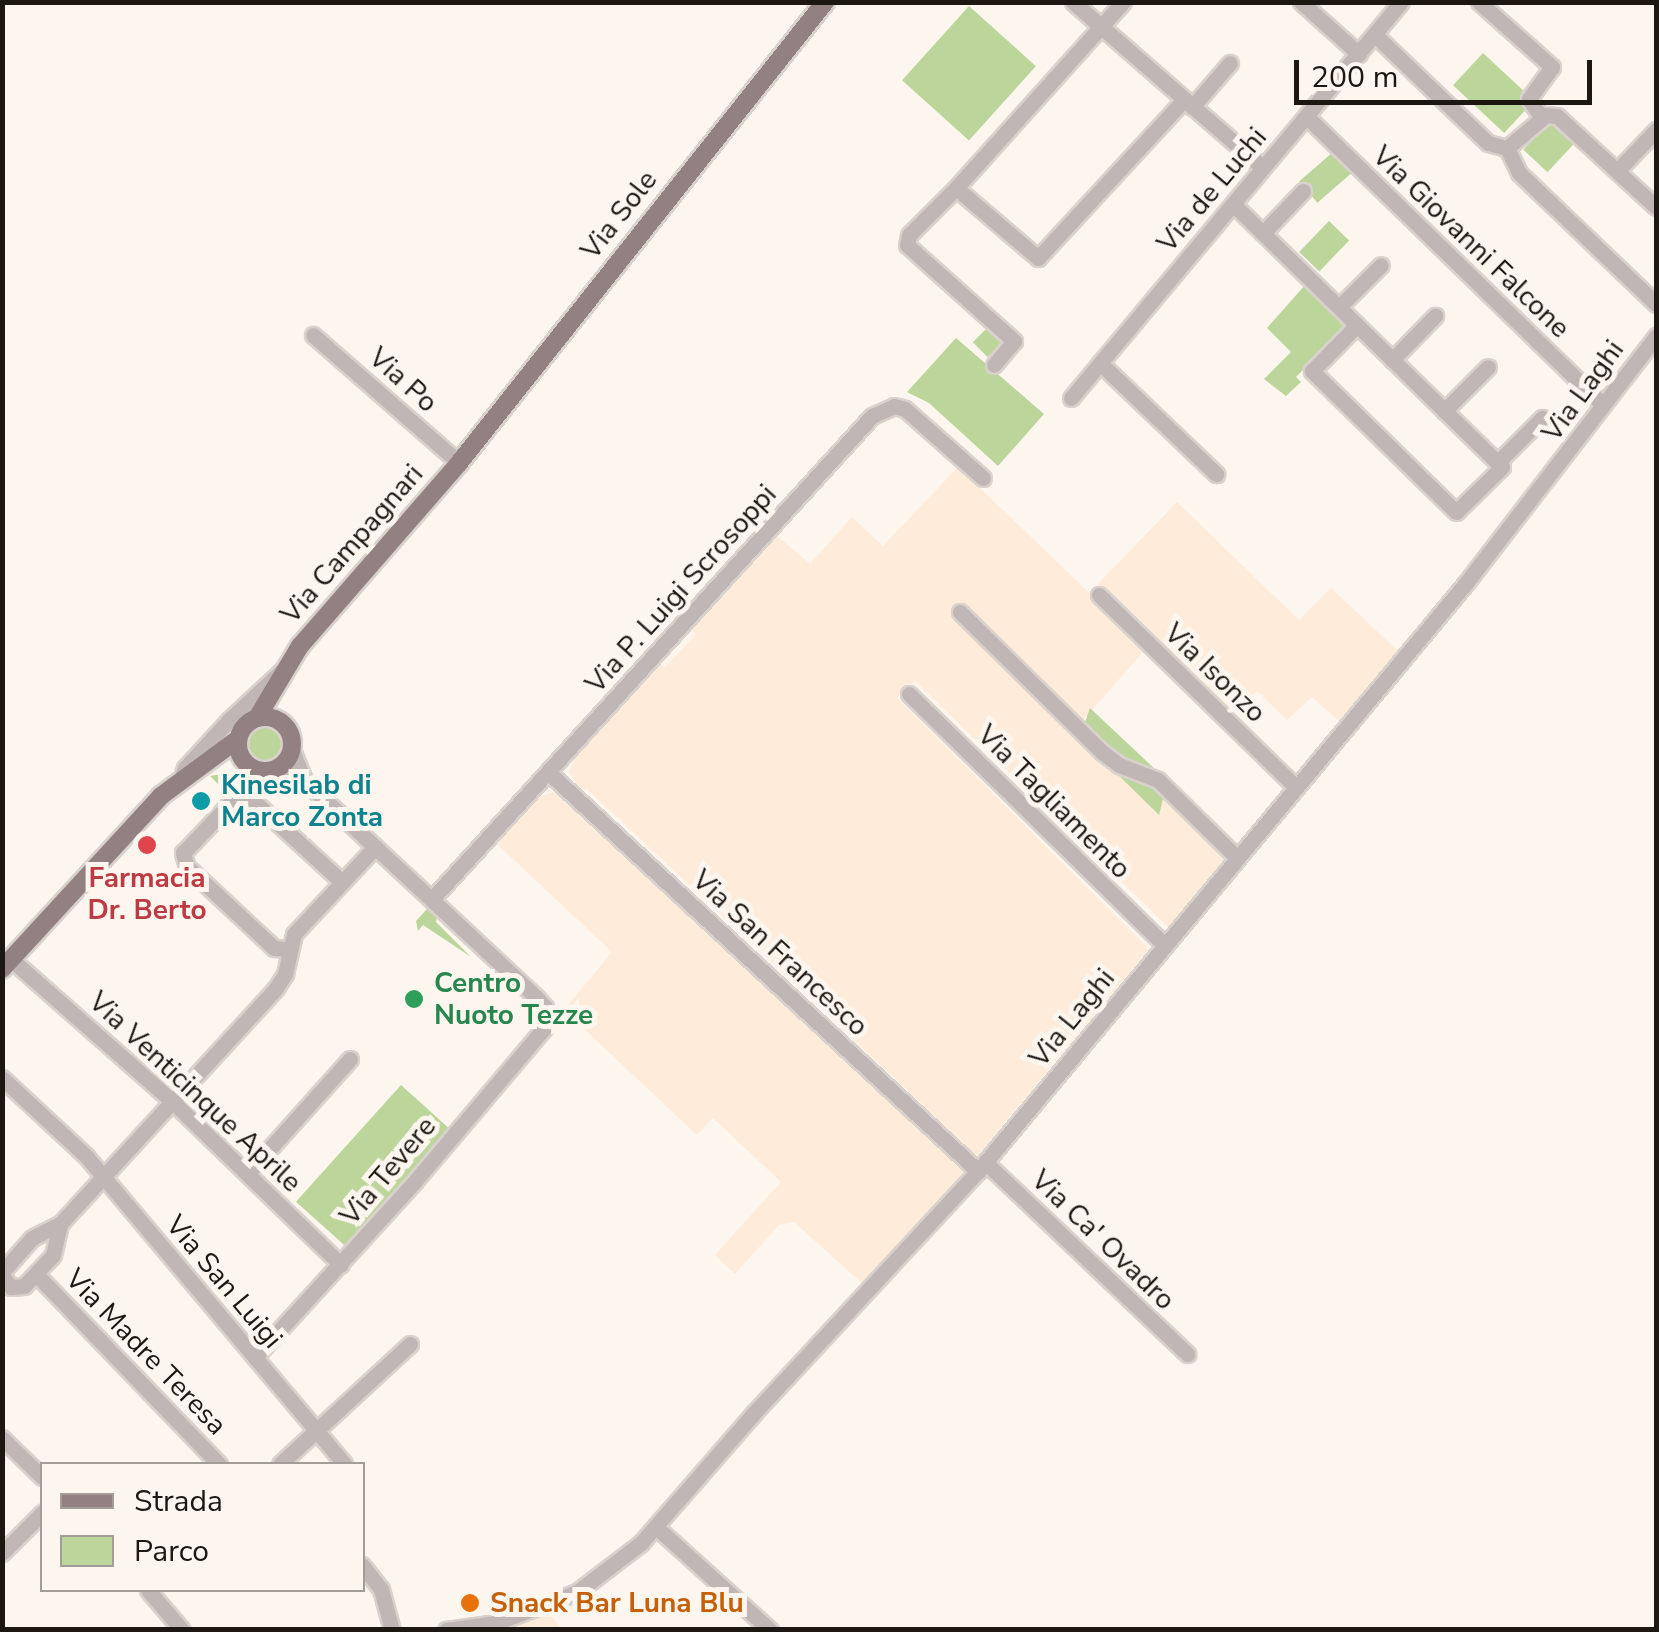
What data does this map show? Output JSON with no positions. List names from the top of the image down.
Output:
{
  "streets": {
    "main road": ["Via Sole", "Via Campagnari"],
    "street": [
      "Via de Luchi",
      "Via Giovanni Falcone",
      "Via Po",
      "Via Laghi",
      "Via P. Luigi Scrosoppi",
      "Via Isonzo",
      "Via Tagliamento",
      "Via San Francesco",
      "Via Venticinque Aprile",
      "Via Tevere",
      "Via Ca' Ovadro",
      "Via San Luigi",
      "Via Madre Teresa"
    ]
  },
  "crossings": [
    ["Via de Luchi", "Via Giovanni Falcone"],
    ["Via Sole", "Via Po"],
    ["Via Sole", "Via Campagnari"],
    ["Via Giovanni Falcone", "Via Laghi"],
    ["Via Po", "Via Campagnari"],
    ["Via Laghi", "Via Isonzo"],
    ["Via Laghi", "Via Tagliamento"],
    ["Via Laghi", "Via San Francesco"],
    ["Via Laghi", "Via Ca' Ovadro"],
    ["Via Campagnari", "Via Venticinque Aprile"],
    ["Via P. Luigi Scrosoppi", "Via San Francesco"],
    ["Via P. Luigi Scrosoppi", "Via Tevere"],
    ["Via San Francesco", "Via Ca' Ovadro"],
    ["Via Venticinque Aprile", "Via Tevere"],
    ["Via Venticinque Aprile", "Via Madre Teresa"],
    ["Via Tevere", "Via San Luigi"],
    ["Via San Luigi", "Via Madre Teresa"]
  ],
  "places": [
    "Kinesilab di Marco Zonta",
    "Farmacia Dr. Berto",
    "Centro Nuoto Tezze",
    "Snack Bar Luna Blu"
  ],
  "legend": ["Strada", "Parco"],
  "scale_bar": "200 m"
}
